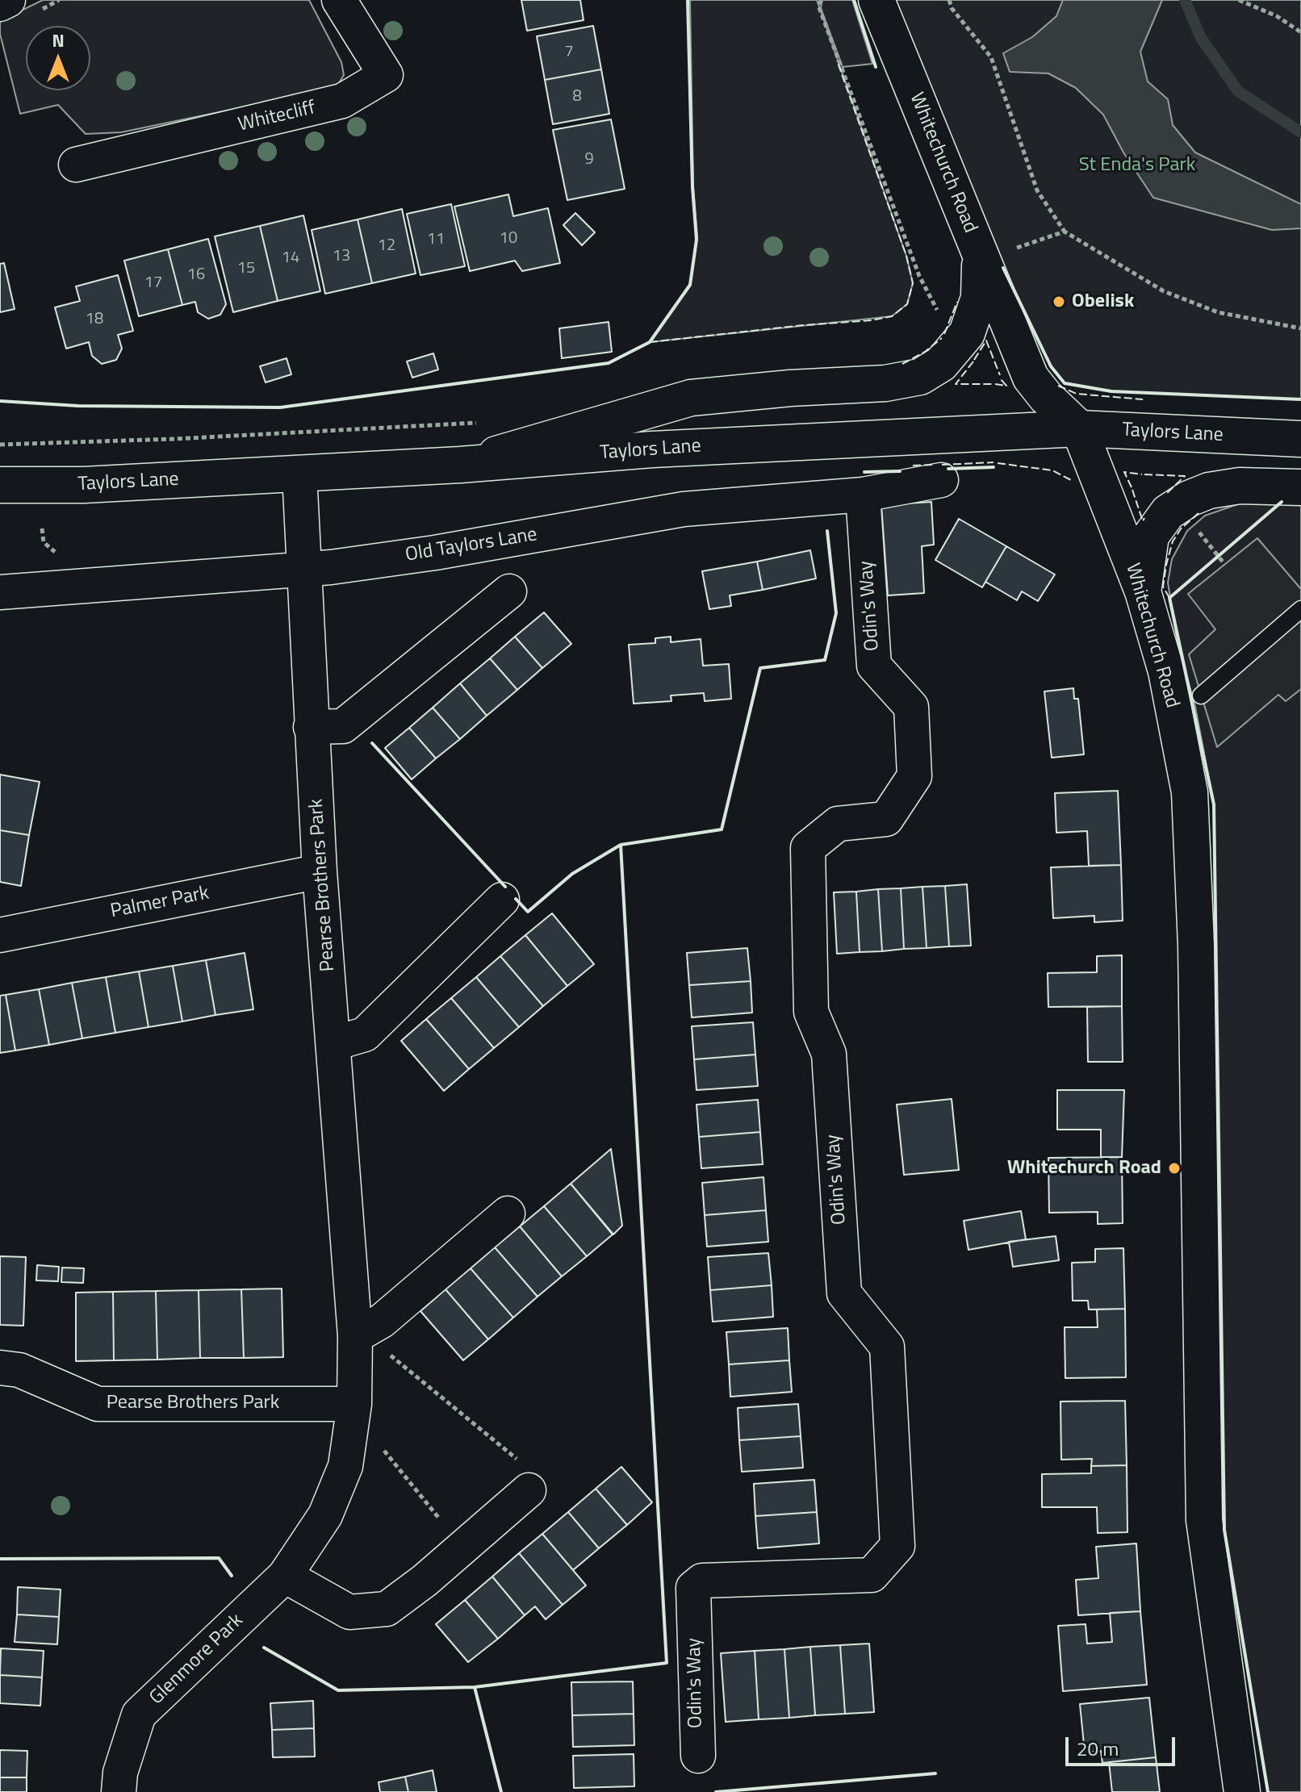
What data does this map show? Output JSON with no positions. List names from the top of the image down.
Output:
{
  "streets": {
    "street": [
      "Whitecliff",
      "Whitechurch Road",
      "Taylors Lane",
      "Old Taylors Lane",
      "Odin's Way",
      "Pearse Brothers Park",
      "Palmer Park",
      "Glenmore Park"
    ]
  },
  "crossings": [
    ["Whitechurch Road", "Taylors Lane"],
    ["Taylors Lane", "Pearse Brothers Park"],
    ["Old Taylors Lane", "Odin's Way"],
    ["Old Taylors Lane", "Pearse Brothers Park"],
    ["Pearse Brothers Park", "Palmer Park"],
    ["Pearse Brothers Park", "Glenmore Park"]
  ],
  "parks": ["St Enda's Park"],
  "places": ["Obelisk", "Whitechurch Road"],
  "house_numbers": [
    "7",
    "8",
    "9",
    "10",
    "11",
    "12",
    "13",
    "14",
    "15",
    "16",
    "17",
    "18"
  ],
  "scale_bar": "20 m",
  "north": "top"
}
